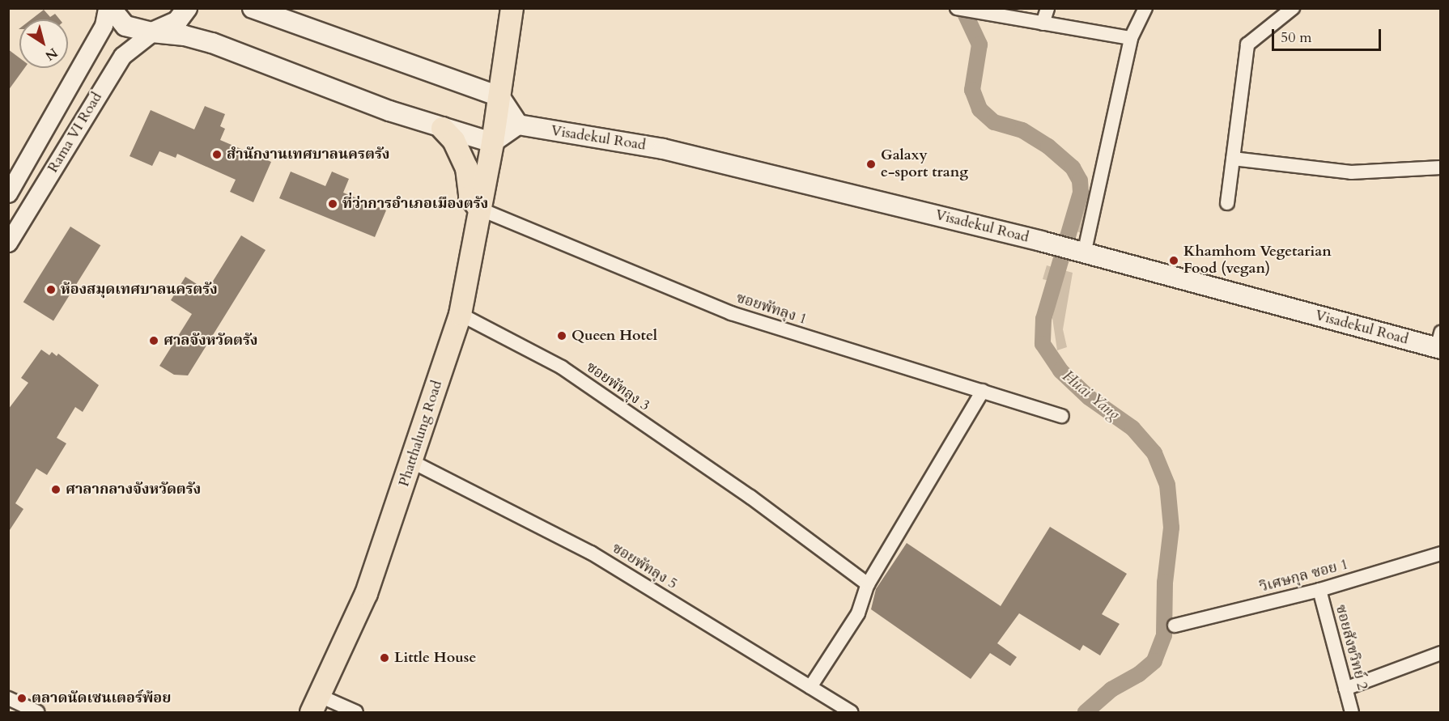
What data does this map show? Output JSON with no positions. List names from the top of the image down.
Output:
{
  "streets": {
    "main road": ["Visadekul Road", "Phatthalung Road"],
    "street": [
      "Rama VI Road",
      "ซอยพัทลุง 1",
      "ซอยพัทลุง 3",
      "ซอยพัทลุง 5",
      "วิเศษกุล ซอย 1",
      "ซอยสังขวิทย์ 2"
    ]
  },
  "crossings": [
    ["ซอยพัทลุง 1", "Phatthalung Road"],
    ["ซอยพัทลุง 3", "Phatthalung Road"],
    ["Phatthalung Road", "ซอยพัทลุง 5"],
    ["วิเศษกุล ซอย 1", "ซอยสังขวิทย์ 2"]
  ],
  "water": ["Huai Yang"],
  "places": [
    "สำนักงานเทศบาลนครตรัง",
    "Galaxy e-sport trang",
    "ที่ว่าการอำเภอเมืองตรัง",
    "Khamhom Vegetarian Food (vegan)",
    "ห้องสมุดเทศบาลนครตรัง",
    "Queen Hotel",
    "ศาลจังหวัดตรัง",
    "ศาลากลางจังหวัดตรัง",
    "Little House",
    "ตลาดนัดเซนเตอร์พ้อย"
  ],
  "scale_bar": "50 m",
  "north": "bottom right"
}
